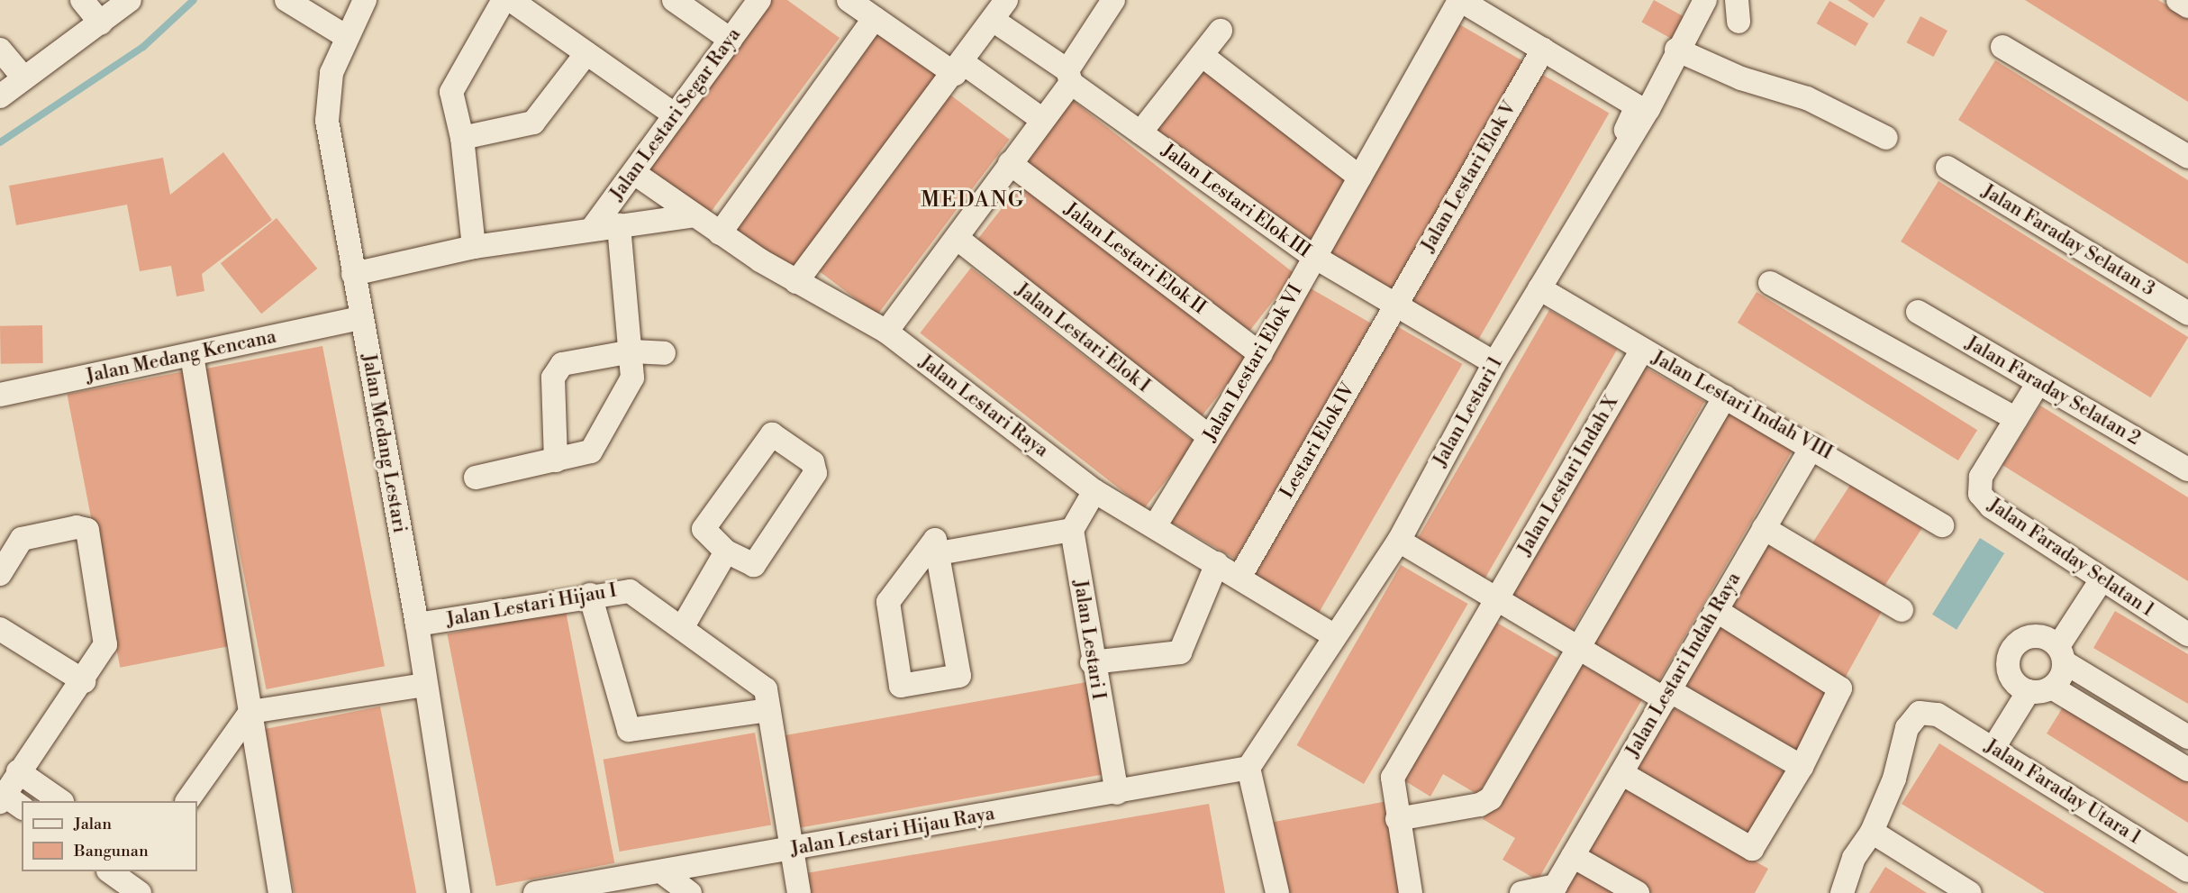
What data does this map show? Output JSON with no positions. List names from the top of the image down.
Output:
{
  "streets": {
    "street": [
      "Jalan Lestari Segar Raya",
      "Jalan Lestari Elok V",
      "Jalan Lestari Elok III",
      "Jalan Faraday Selatan 3",
      "Jalan Lestari Elok II",
      "Jalan Lestari Elok I",
      "Jalan Medang Kencana",
      "Jalan Lestari Elok VI",
      "Jalan Faraday Selatan 2",
      "Jalan Lestari Indah VIII",
      "Jalan Lestari Raya",
      "Jalan Lestari 1",
      "Lestari Elok IV",
      "Jalan Medang Lestari",
      "Jalan Lestari Indah X",
      "Jalan Faraday Selatan 1",
      "Jalan Lestari Hijau I",
      "Jalan Lestari I",
      "Jalan Lestari Indah Raya",
      "Jalan Faraday Utara 1",
      "Jalan Lestari Hijau Raya"
    ]
  },
  "crossings": [
    ["Jalan Lestari Segar Raya", "Jalan Lestari Raya"],
    ["Jalan Lestari Segar Raya", "Jalan Medang Lestari"],
    ["Jalan Lestari Elok V", "Jalan Lestari Elok III"],
    ["Jalan Lestari Elok V", "Lestari Elok IV"],
    ["Jalan Lestari Elok III", "Jalan Lestari Elok VI"],
    ["Jalan Lestari Elok III", "Jalan Lestari 1"],
    ["Jalan Lestari Elok III", "Lestari Elok IV"],
    ["Jalan Lestari Elok II", "Jalan Lestari Elok VI"],
    ["Jalan Lestari Elok I", "Jalan Lestari Elok VI"],
    ["Jalan Medang Kencana", "Jalan Medang Lestari"],
    ["Jalan Lestari Elok VI", "Jalan Lestari Raya"],
    ["Jalan Faraday Selatan 2", "Jalan Faraday Selatan 1"],
    ["Jalan Lestari Indah VIII", "Jalan Lestari 1"],
    ["Jalan Lestari Indah VIII", "Jalan Lestari Indah X"],
    ["Jalan Lestari Indah VIII", "Jalan Lestari Indah Raya"],
    ["Jalan Lestari Raya", "Jalan Lestari 1"],
    ["Jalan Lestari Raya", "Lestari Elok IV"],
    ["Jalan Lestari 1", "Jalan Lestari Hijau Raya"],
    ["Jalan Medang Lestari", "Jalan Lestari Hijau I"],
    ["Jalan Lestari Hijau I", "Jalan Lestari Hijau Raya"],
    ["Jalan Lestari I", "Jalan Lestari Hijau Raya"]
  ],
  "districts": ["MEDANG"],
  "legend": ["Jalan", "Bangunan"]
}
